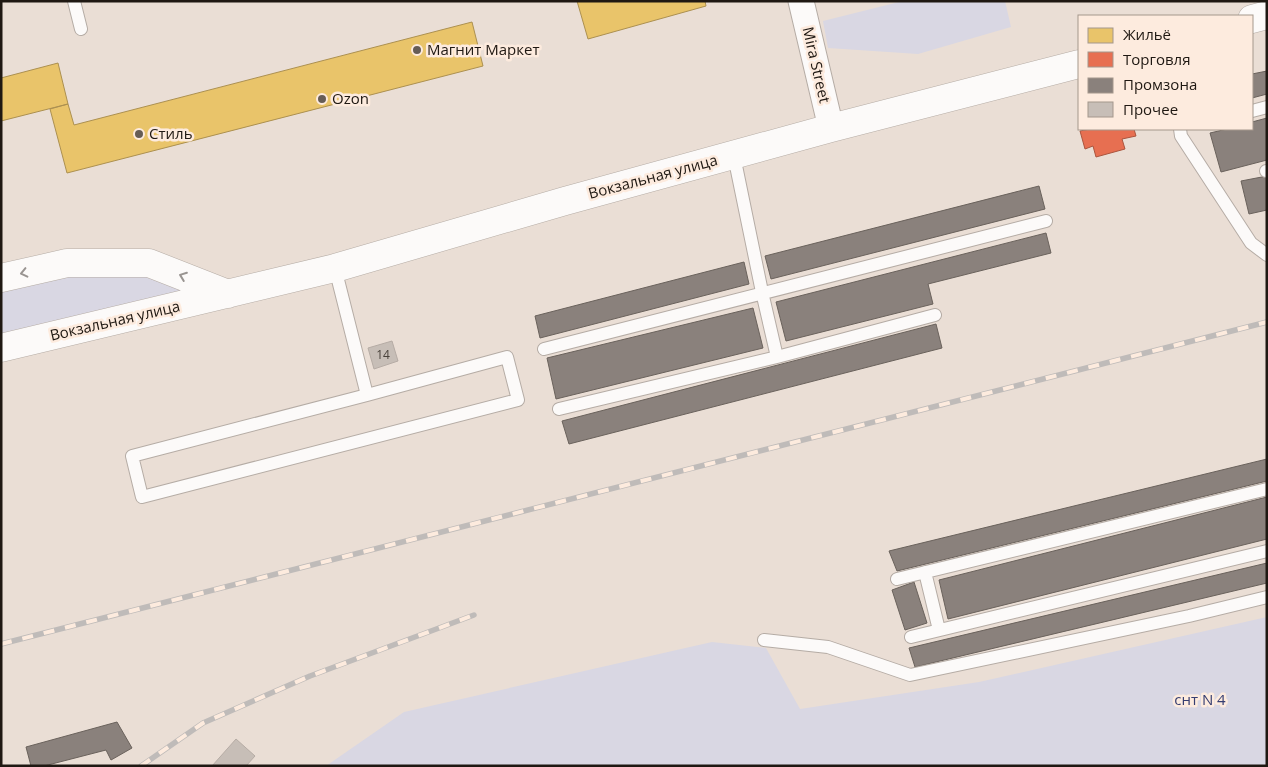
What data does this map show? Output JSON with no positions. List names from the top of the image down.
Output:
{
  "streets": {
    "main road": ["Вокзальная улица"],
    "street": ["Mira Street"]
  },
  "crossings": [
    ["Mira Street", "Вокзальная улица"]
  ],
  "parks": ["снт N 4"],
  "places": ["Магнит Маркет", "Ozon", "Стиль"],
  "house_numbers": ["14"],
  "legend": [
    "Жильё",
    "Торговля",
    "Промзона",
    "Прочее"
  ]
}
